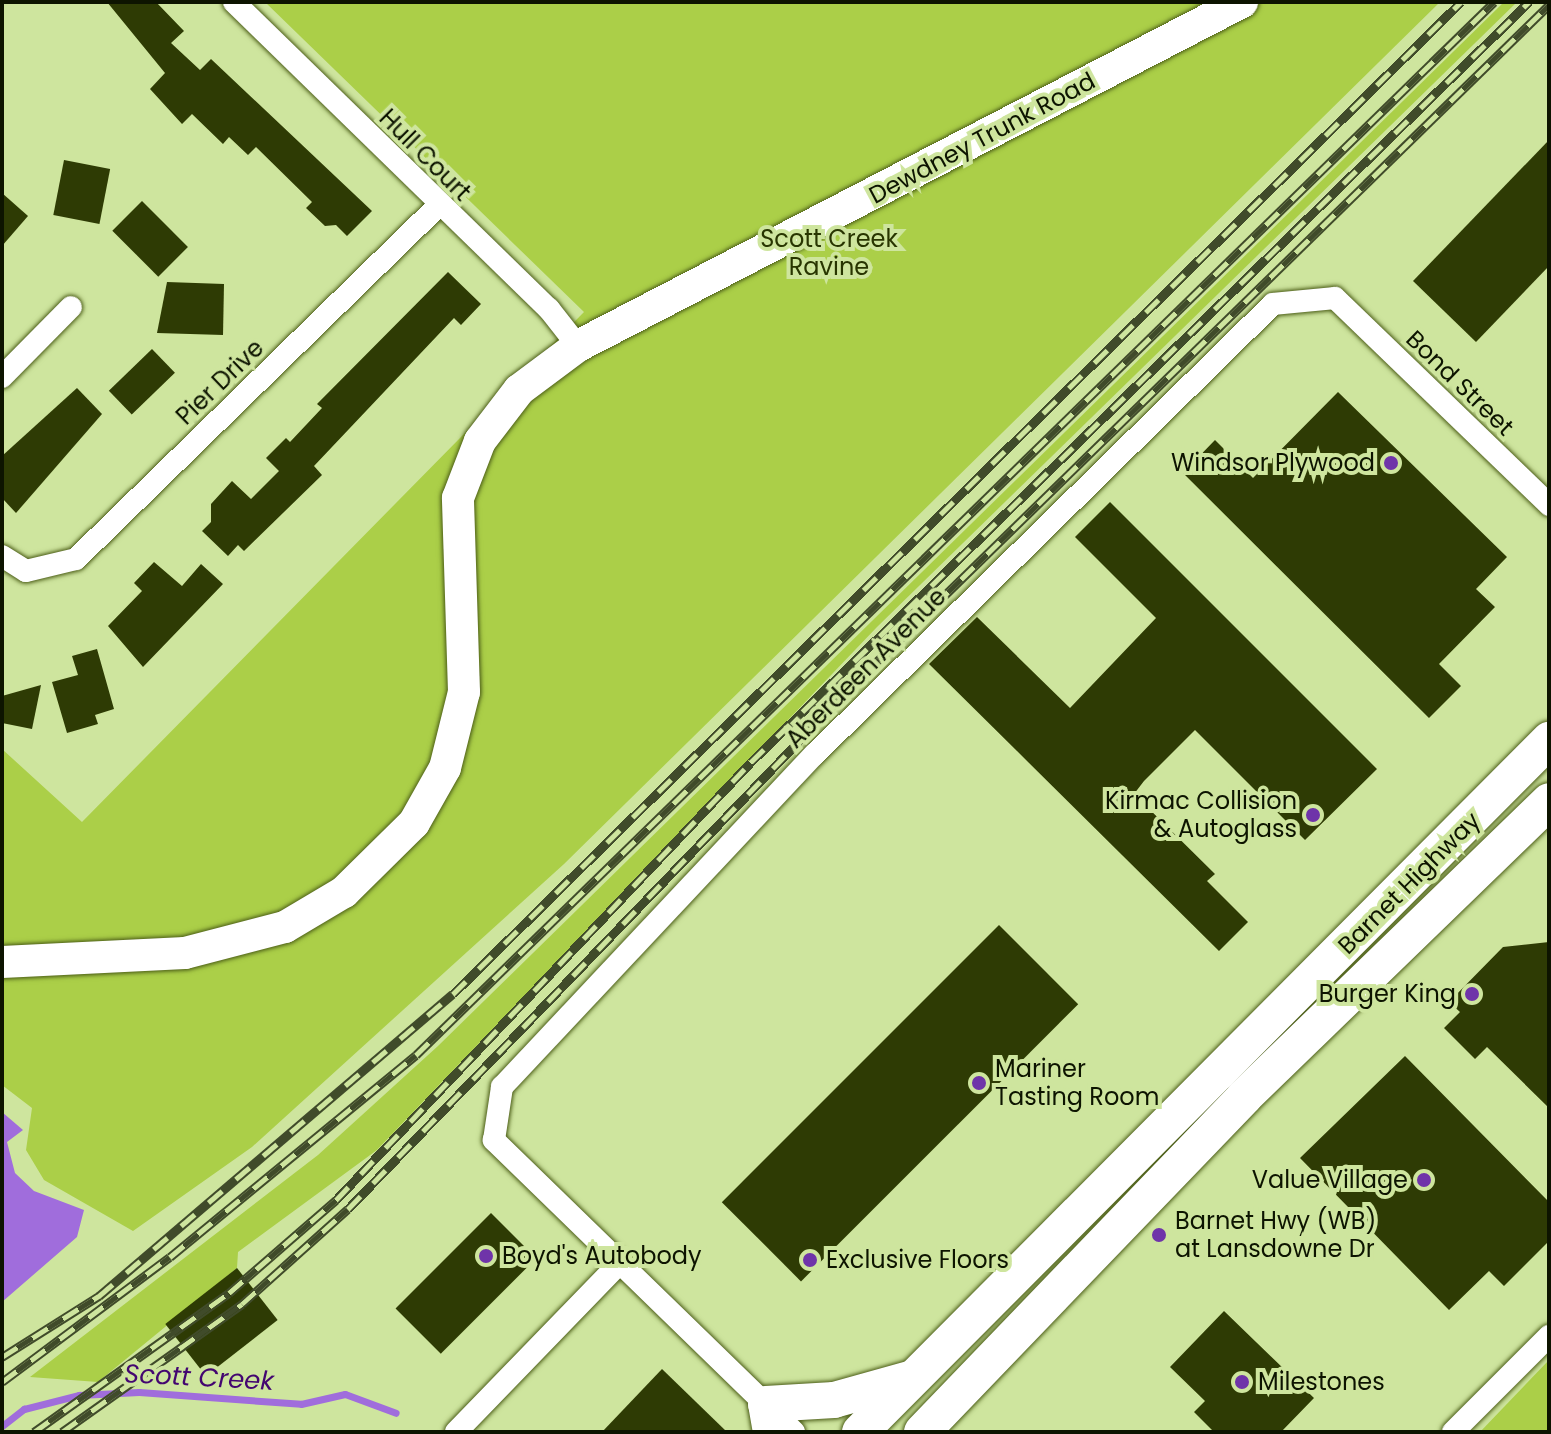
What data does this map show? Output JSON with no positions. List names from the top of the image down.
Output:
{
  "streets": {
    "main road": ["Dewdney Trunk Road", "Barnet Highway"],
    "street": [
      "Hull Court",
      "Pier Drive",
      "Bond Street",
      "Aberdeen Avenue"
    ]
  },
  "crossings": [
    ["Dewdney Trunk Road", "Hull Court"],
    ["Hull Court", "Pier Drive"],
    ["Bond Street", "Aberdeen Avenue"]
  ],
  "water": ["Scott Creek"],
  "parks": ["Scott Creek Ravine"],
  "places": [
    "Windsor Plywood",
    "Kirmac Collision & Autoglass",
    "Burger King",
    "Mariner Tasting Room",
    "Value Village",
    "Barnet Hwy (WB) at Lansdowne Dr",
    "Boyd's Autobody",
    "Exclusive Floors",
    "Milestones"
  ]
}
